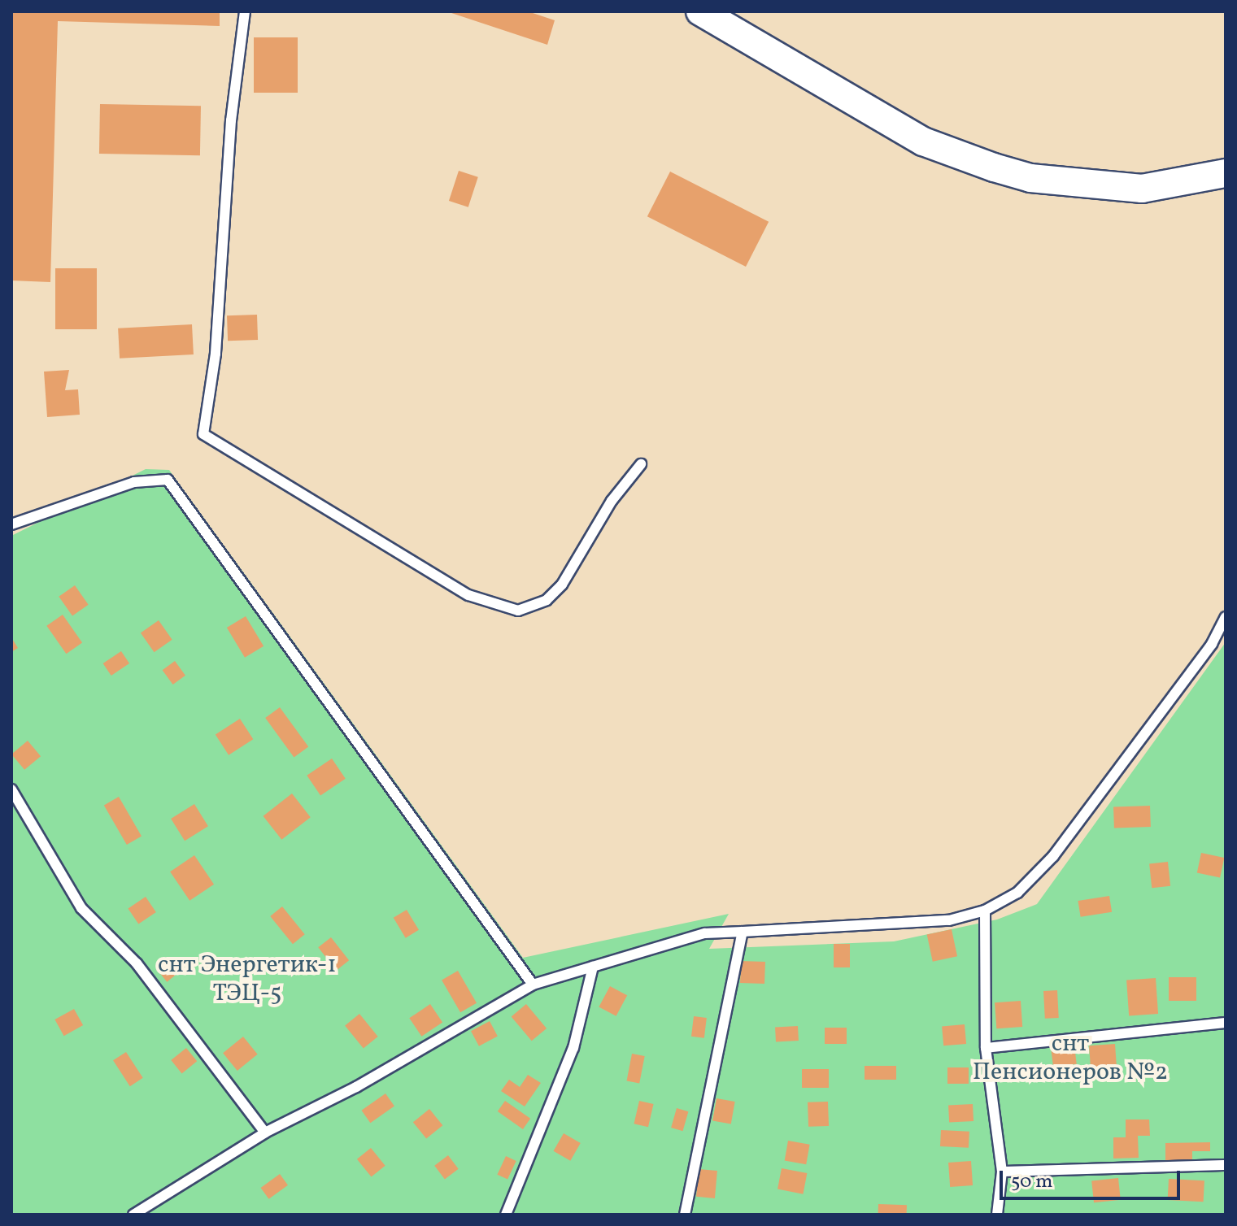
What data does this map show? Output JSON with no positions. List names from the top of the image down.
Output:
{
  "parks": ["снт Энергетик-1 ТЭЦ-5", "снт Пенсионеров №2"],
  "scale_bar": "50 m"
}
